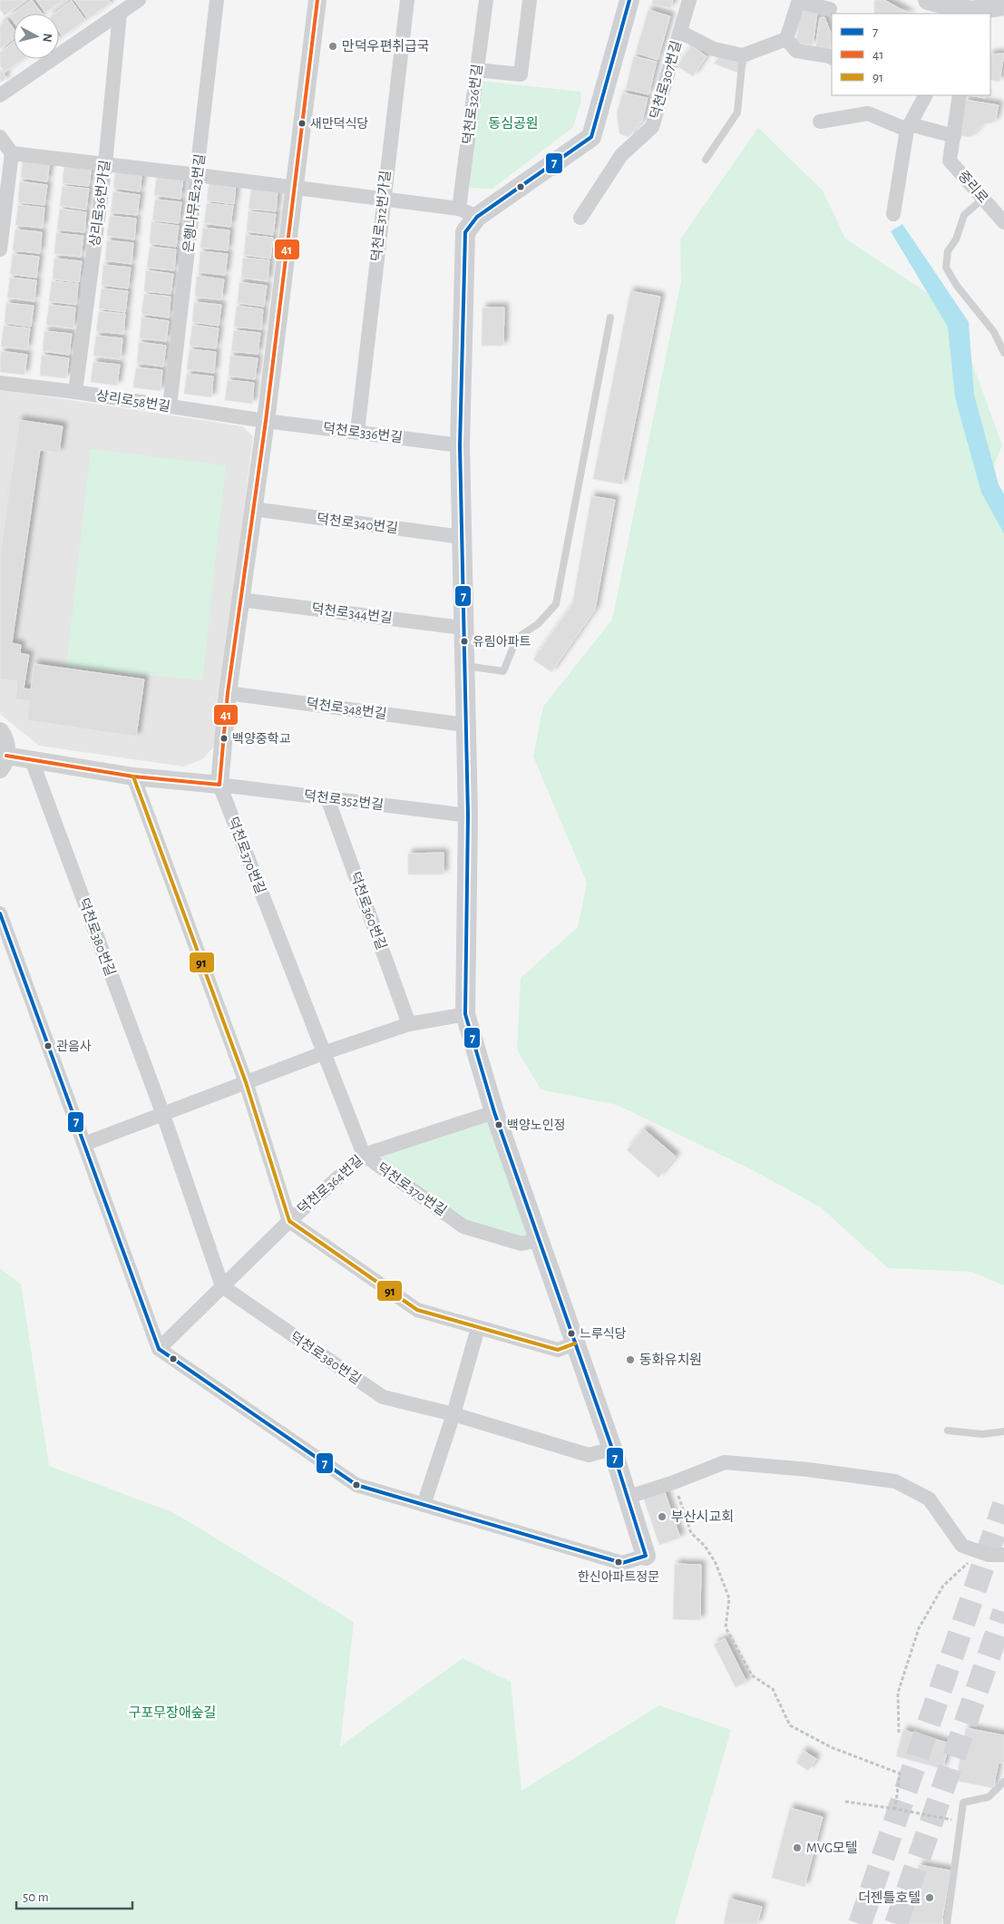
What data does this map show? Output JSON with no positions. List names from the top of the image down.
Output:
{
  "streets": {
    "street": [
      "덕천로307번길",
      "덕천로326번길",
      "중리로",
      "상리로36번가길",
      "은행나무로23번길",
      "덕천로312번가길",
      "상리로58번길",
      "덕천로336번길",
      "덕천로340번길",
      "덕천로344번길",
      "덕천로348번길",
      "덕천로352번길",
      "덕천로370번길",
      "덕천로360번길",
      "덕천로380번길",
      "덕천로364번길"
    ]
  },
  "crossings": [
    ["상리로36번가길", "상리로58번길"],
    ["은행나무로23번길", "상리로58번길"],
    ["덕천로312번가길", "덕천로336번길"],
    ["상리로58번길", "덕천로336번길"],
    ["덕천로352번길", "덕천로370번길"],
    ["덕천로352번길", "덕천로360번길"],
    ["덕천로370번길", "덕천로364번길"],
    ["덕천로380번길", "덕천로364번길"]
  ],
  "parks": ["동심공원", "구포무장애숲길"],
  "places": [
    "만덕우편취급국",
    "새만덕식당",
    "유림아파트",
    "백양중학교",
    "관음사",
    "백양노인정",
    "느루식당",
    "동화유치원",
    "부산시교회",
    "한신아파트정문",
    "MVG모텔",
    "더젠틀호텔"
  ],
  "lines": ["transit line 7", "transit line 41", "transit line 91"],
  "legend": ["7", "41", "91"],
  "scale_bar": "50 m",
  "north": "right"
}
